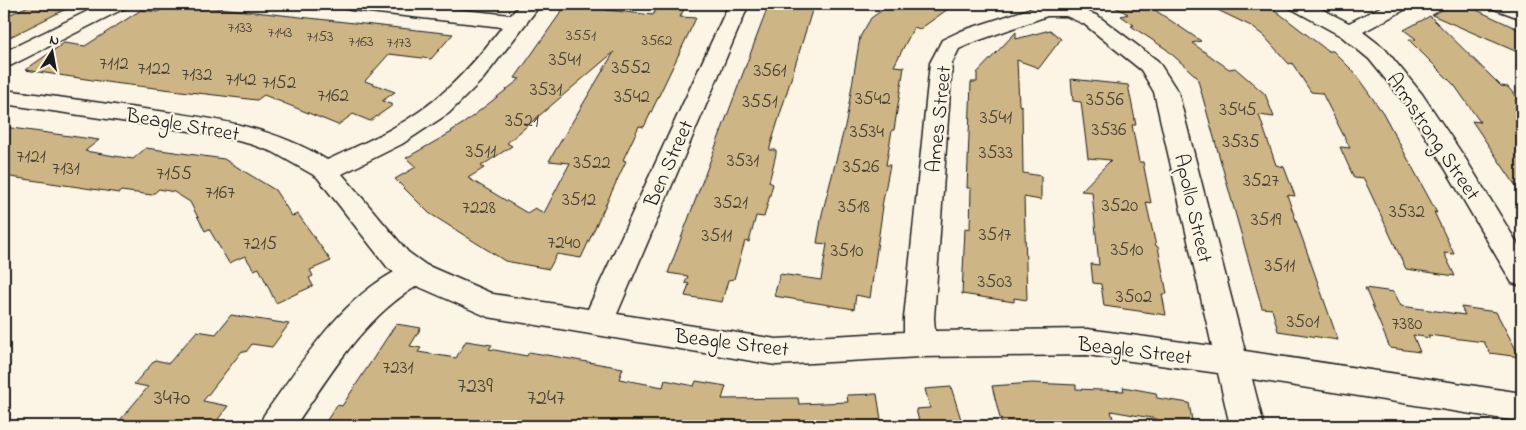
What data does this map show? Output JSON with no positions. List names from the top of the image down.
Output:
{
  "streets": {
    "street": [
      "Ames Street",
      "Beagle Street",
      "Armstrong Street",
      "Ben Street",
      "Apollo Street"
    ]
  },
  "crossings": [
    ["Ames Street", "Beagle Street"],
    ["Ames Street", "Apollo Street"],
    ["Beagle Street", "Ben Street"],
    ["Beagle Street", "Apollo Street"]
  ],
  "house_numbers": [
    "7133",
    "7143",
    "3551",
    "7153",
    "3562",
    "7163",
    "7173",
    "3541",
    "7112",
    "3552",
    "7122",
    "3561",
    "7132",
    "7142",
    "7152",
    "3531",
    "7162",
    "3542",
    "3542",
    "3556",
    "3551",
    "3545",
    "3541",
    "3521",
    "3536",
    "3534",
    "3535",
    "3511",
    "3533",
    "7121",
    "3531",
    "3522",
    "3526",
    "7131",
    "7155",
    "3527",
    "7167",
    "3512",
    "3521",
    "3520",
    "3518",
    "7228",
    "3532",
    "3519",
    "3517",
    "3511",
    "7240",
    "7215",
    "3510",
    "3510",
    "3511",
    "3503",
    "3502",
    "3501",
    "7380",
    "7231",
    "7239",
    "3470",
    "7247"
  ],
  "north": "top"
}
